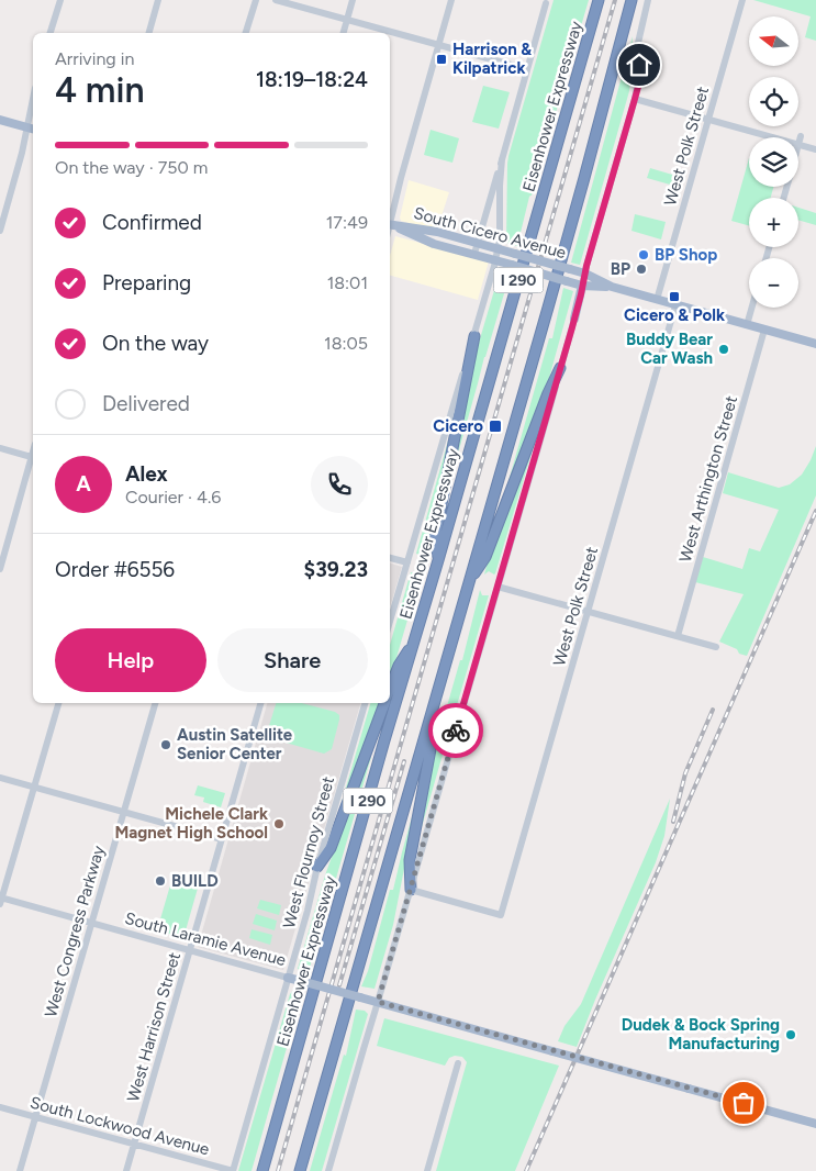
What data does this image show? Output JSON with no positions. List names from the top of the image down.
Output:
{
  "streets": {
    "highway": ["Eisenhower Expressway", "I 290"],
    "main road": ["South Cicero Avenue", "South Laramie Avenue"],
    "street": [
      "West Polk Street",
      "West Arthington Street",
      "West Flournoy Street",
      "West Congress Parkway",
      "West Harrison Street",
      "South Lockwood Avenue"
    ]
  },
  "crossings": [
    ["West Polk Street", "South Cicero Avenue"],
    ["South Cicero Avenue", "West Arthington Street"],
    ["West Flournoy Street", "South Laramie Avenue"],
    ["West Flournoy Street", "South Lockwood Avenue"],
    ["West Congress Parkway", "South Laramie Avenue"],
    ["West Congress Parkway", "South Lockwood Avenue"],
    ["South Laramie Avenue", "West Harrison Street"],
    ["West Harrison Street", "South Lockwood Avenue"]
  ],
  "places": {
    "transit": ["Harrison & Kilpatrick", "Cicero & Polk", "Cicero"],
    "other": [
      "BP Shop",
      "BP",
      "Buddy Bear Car Wash",
      "Austin Satellite Senior Center",
      "Michele Clark Magnet High School",
      "BUILD",
      "Dudek & Bock Spring Manufacturing"
    ]
  },
  "north": "left",
  "page": {
    "map_buttons": ["+", "−"],
    "heading": ["4 min", "Arriving in", "18:19–18:24"],
    "panel": [
      "Alex",
      "Courier · 4.6",
      "Order #6556",
      "$39.23"
    ],
    "bar": "On the way · 750 m",
    "list": [
      ["Confirmed", "17:49"],
      ["Preparing", "18:01"],
      ["On the way", "18:05"],
      "Delivered"
    ],
    "round": "A",
    "buttons": ["Help", "Share"]
  }
}
